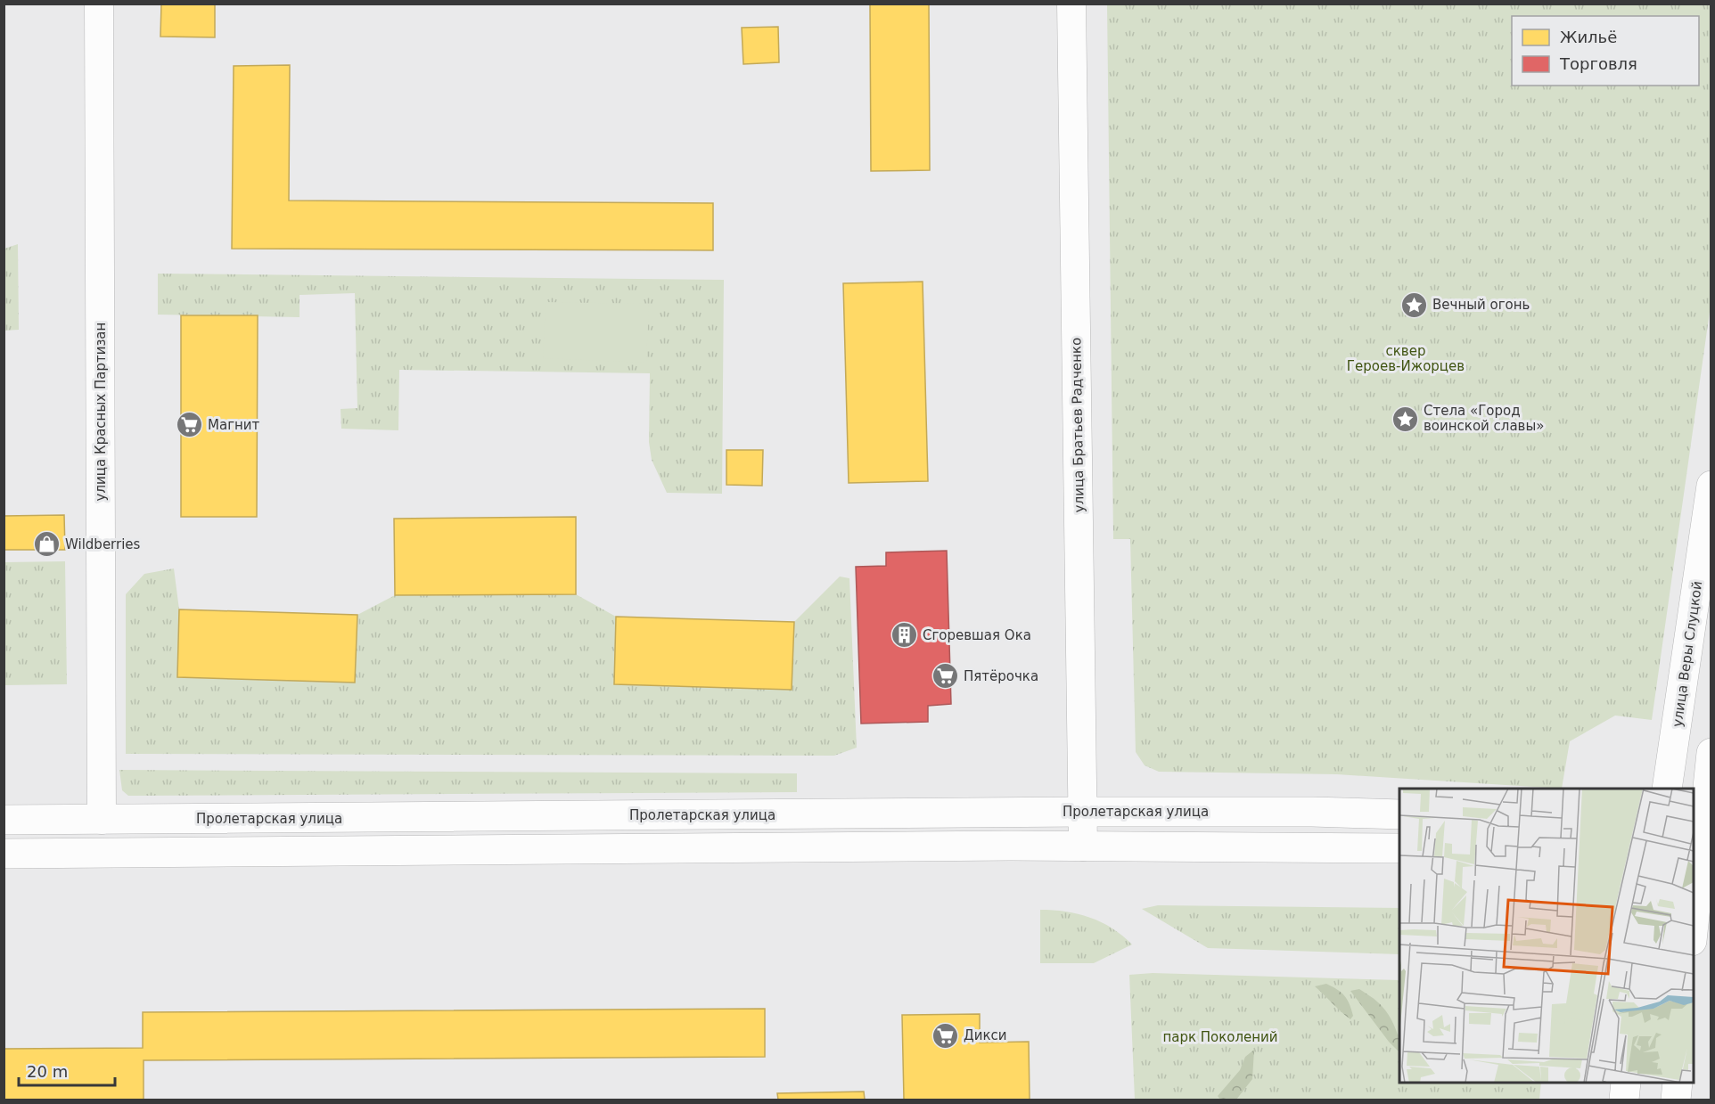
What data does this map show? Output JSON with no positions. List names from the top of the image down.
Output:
{
  "streets": {
    "main road": ["улица Веры Слуцкой", "Пролетарская улица"],
    "street": ["улица Красных Партизан", "улица Братьев Радченко"]
  },
  "crossings": [
    ["улица Красных Партизан", "Пролетарская улица"],
    ["улица Братьев Радченко", "Пролетарская улица"]
  ],
  "parks": ["сквер Героев-Ижорцев", "парк Поколений"],
  "places": {
    "place": ["Вечный огонь", "Стела «Город воинской славы»"],
    "supermarket": ["Магнит", "Пятёрочка", "Дикси"],
    "shop": ["Wildberries"],
    "building": ["Сгоревшая Ока"]
  },
  "legend": ["Жильё", "Торговля"],
  "scale_bar": "20 m"
}
